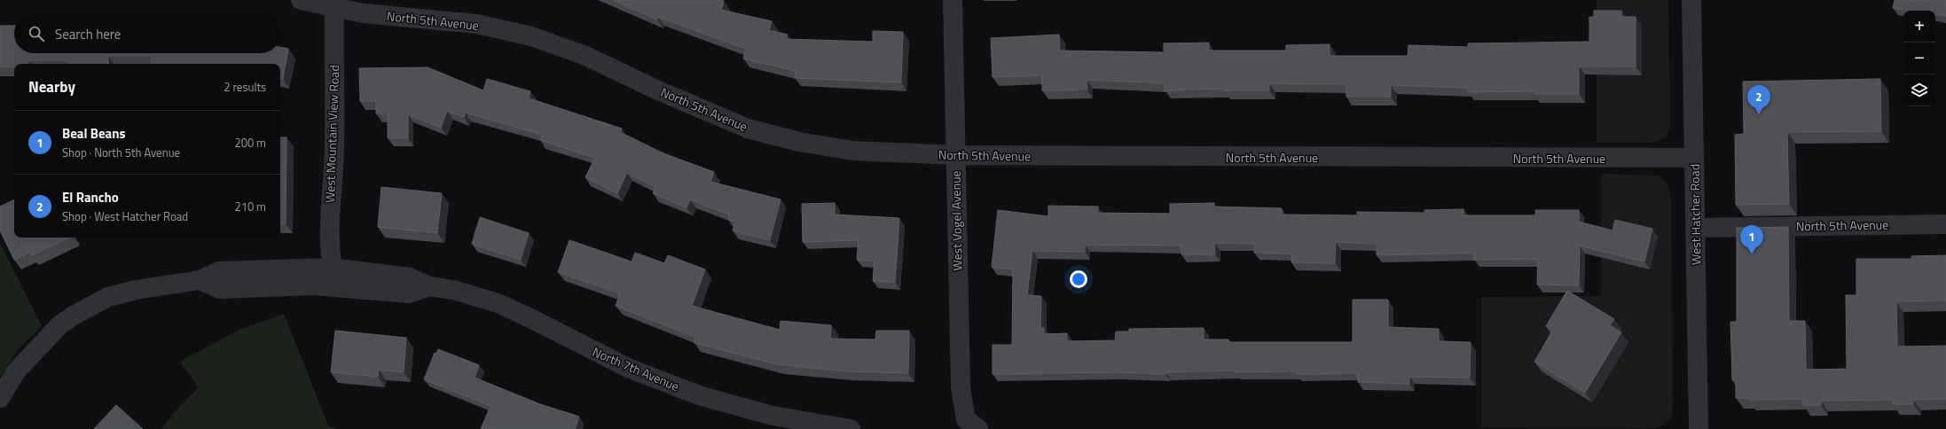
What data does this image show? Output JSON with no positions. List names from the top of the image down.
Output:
{
  "streets": {
    "street": [
      "North 5th Avenue",
      "West Mountain View Road",
      "West Hatcher Road",
      "West Vogel Avenue",
      "North 7th Avenue"
    ]
  },
  "crossings": [
    ["North 5th Avenue", "West Mountain View Road"],
    ["North 5th Avenue", "West Hatcher Road"],
    ["North 5th Avenue", "West Vogel Avenue"]
  ],
  "page": {
    "map_buttons": ["+", "−"],
    "search": "Search here",
    "heading": ["Nearby", "2 results"],
    "pins": ["2", "1"],
    "list": [
      {
        "mark": "1",
        "name": "Beal Beans",
        "note": "Shop · North 5th Avenue",
        "value": "200 m"
      },
      {
        "mark": "2",
        "name": "El Rancho",
        "note": "Shop · West Hatcher Road",
        "value": "210 m"
      }
    ]
  }
}
